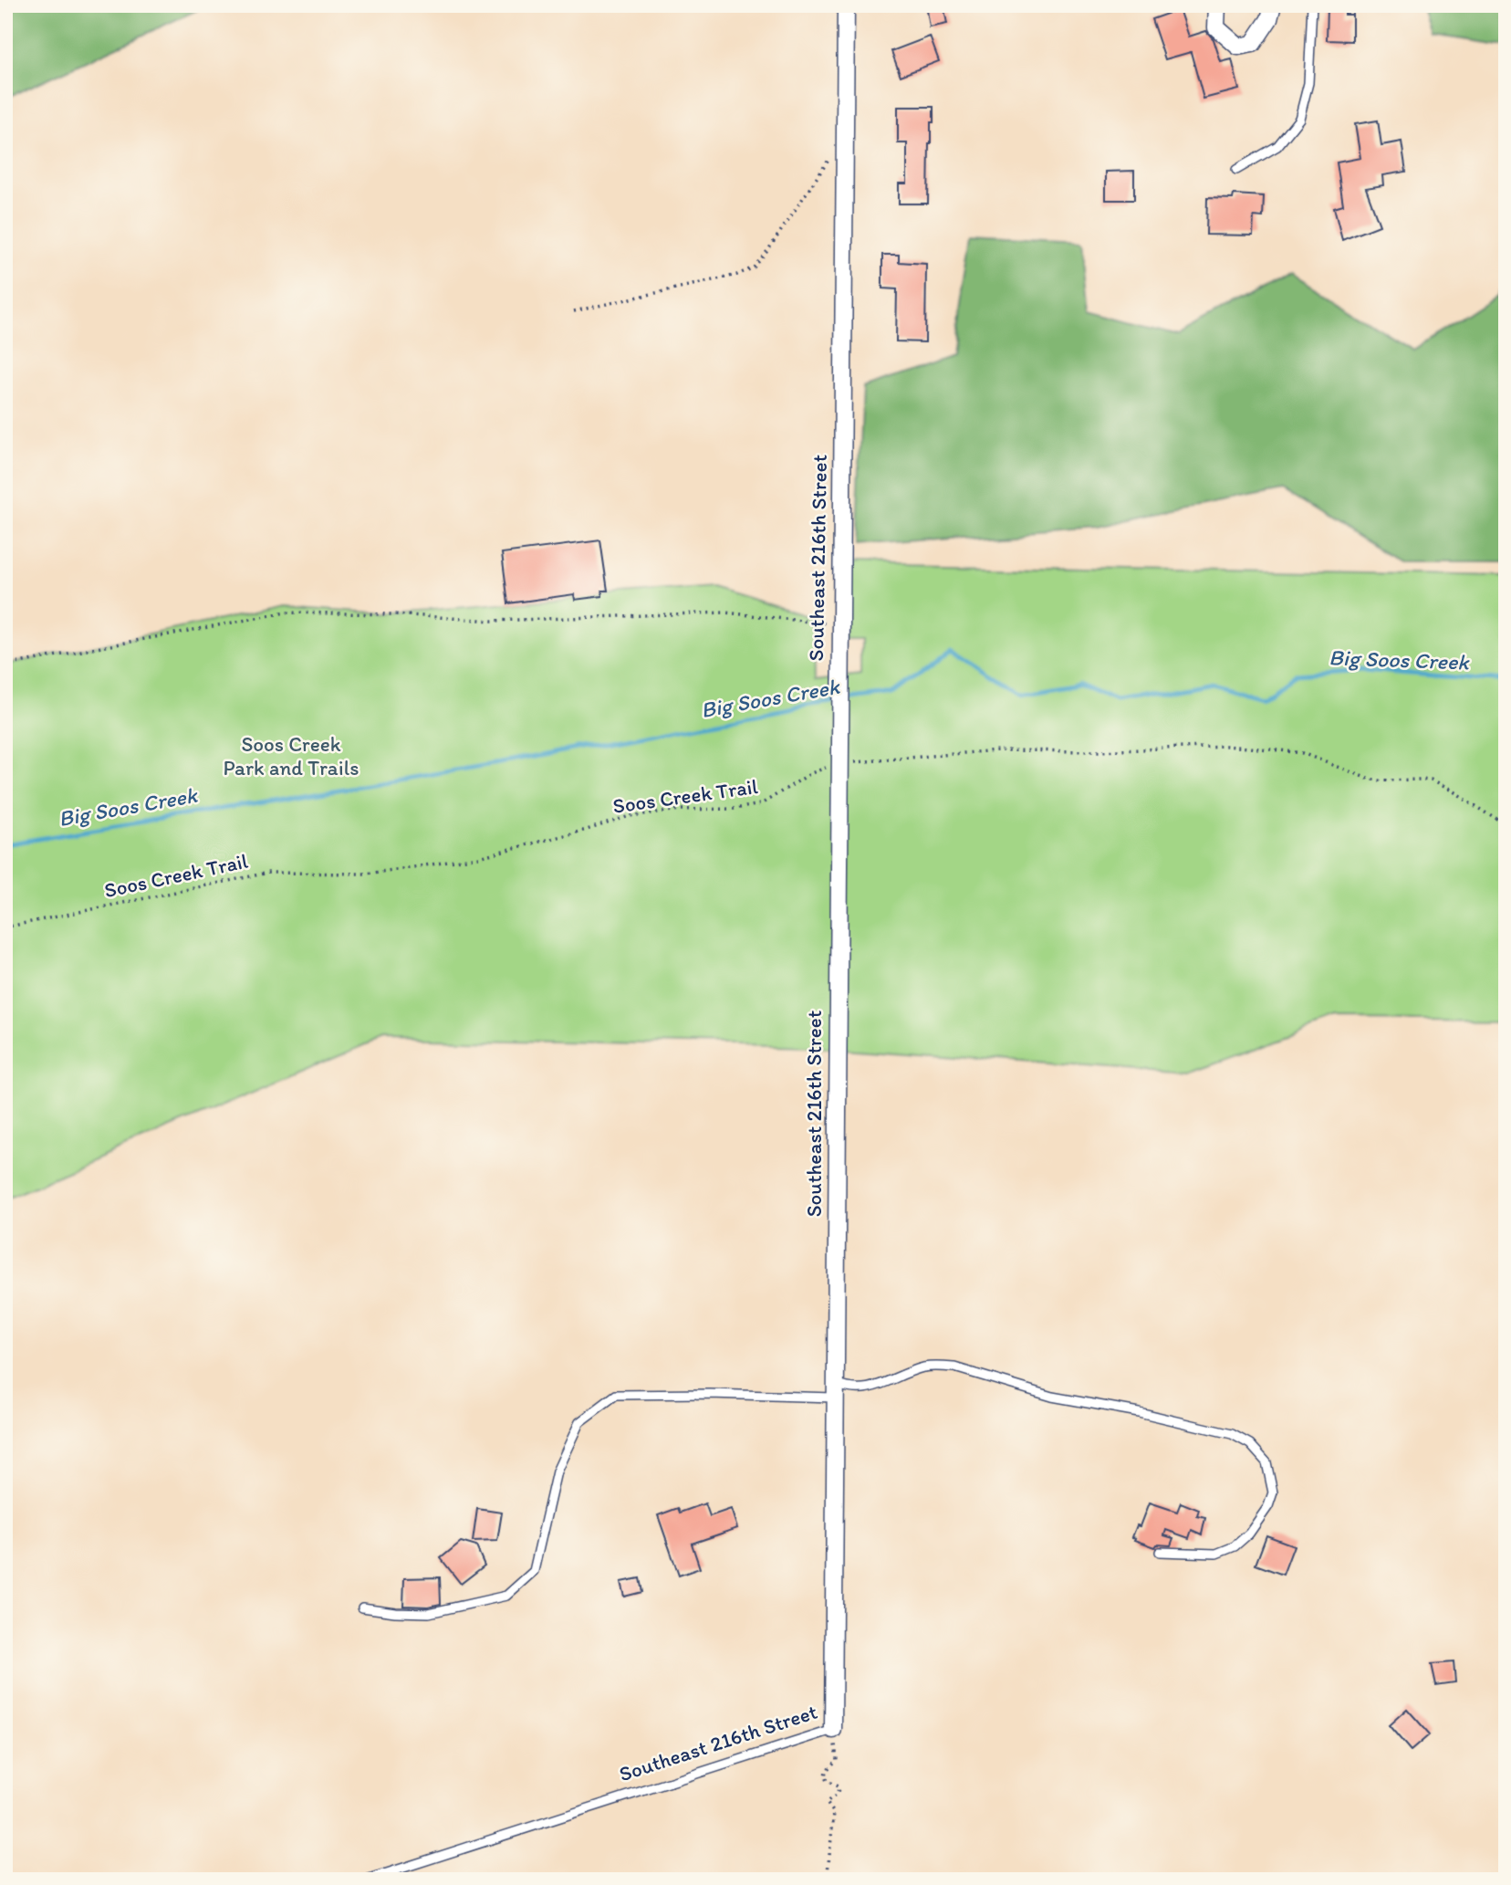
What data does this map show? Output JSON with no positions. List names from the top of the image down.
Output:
{
  "streets": {
    "street": ["Southeast 216th Street"],
    "path": ["Soos Creek Trail"]
  },
  "crossings": [
    ["Southeast 216th Street", "Soos Creek Trail"]
  ],
  "water": ["Big Soos Creek"],
  "parks": ["Soos Creek Park and Trails"]
}
